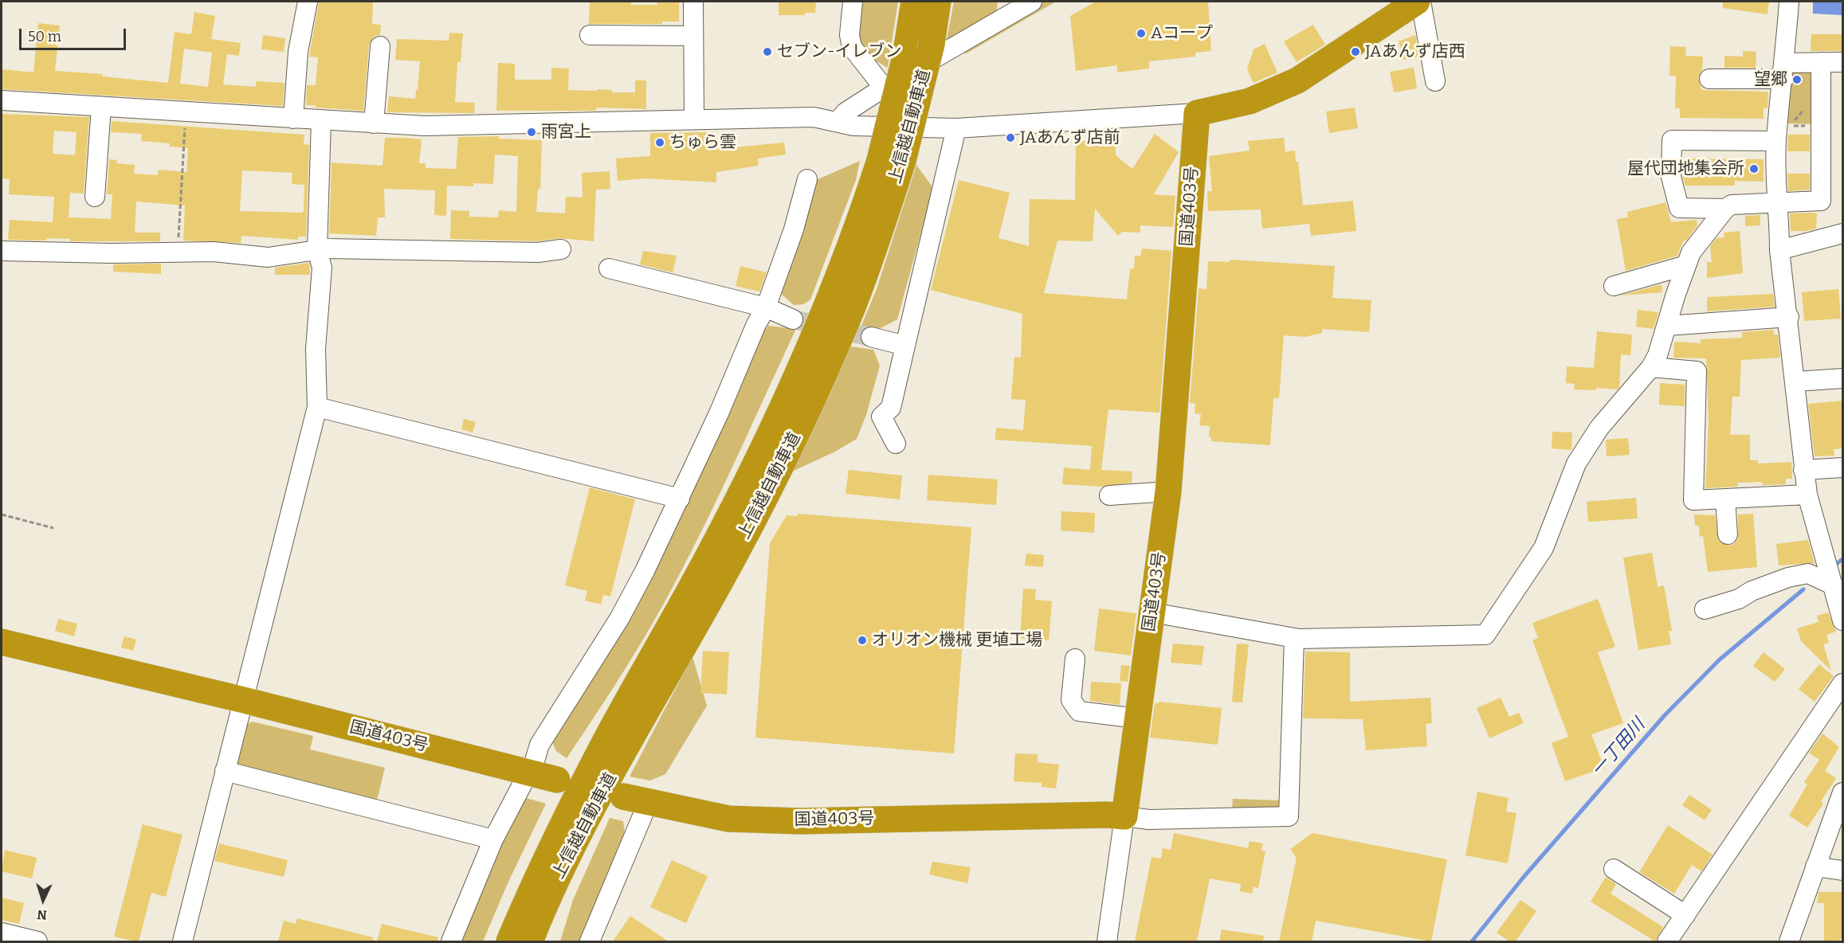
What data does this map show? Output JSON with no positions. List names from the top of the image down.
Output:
{
  "streets": {
    "highway": ["上信越自動車道", "国道403号"]
  },
  "water": ["一丁田川"],
  "places": [
    "Aコープ",
    "セブン-イレブン",
    "JAあんず店西",
    "望郷",
    "雨宮上",
    "JAあんず店前",
    "ちゅら雲",
    "屋代団地集会所",
    "オリオン機械 更埴工場"
  ],
  "scale_bar": "50 m",
  "north": "bottom"
}
